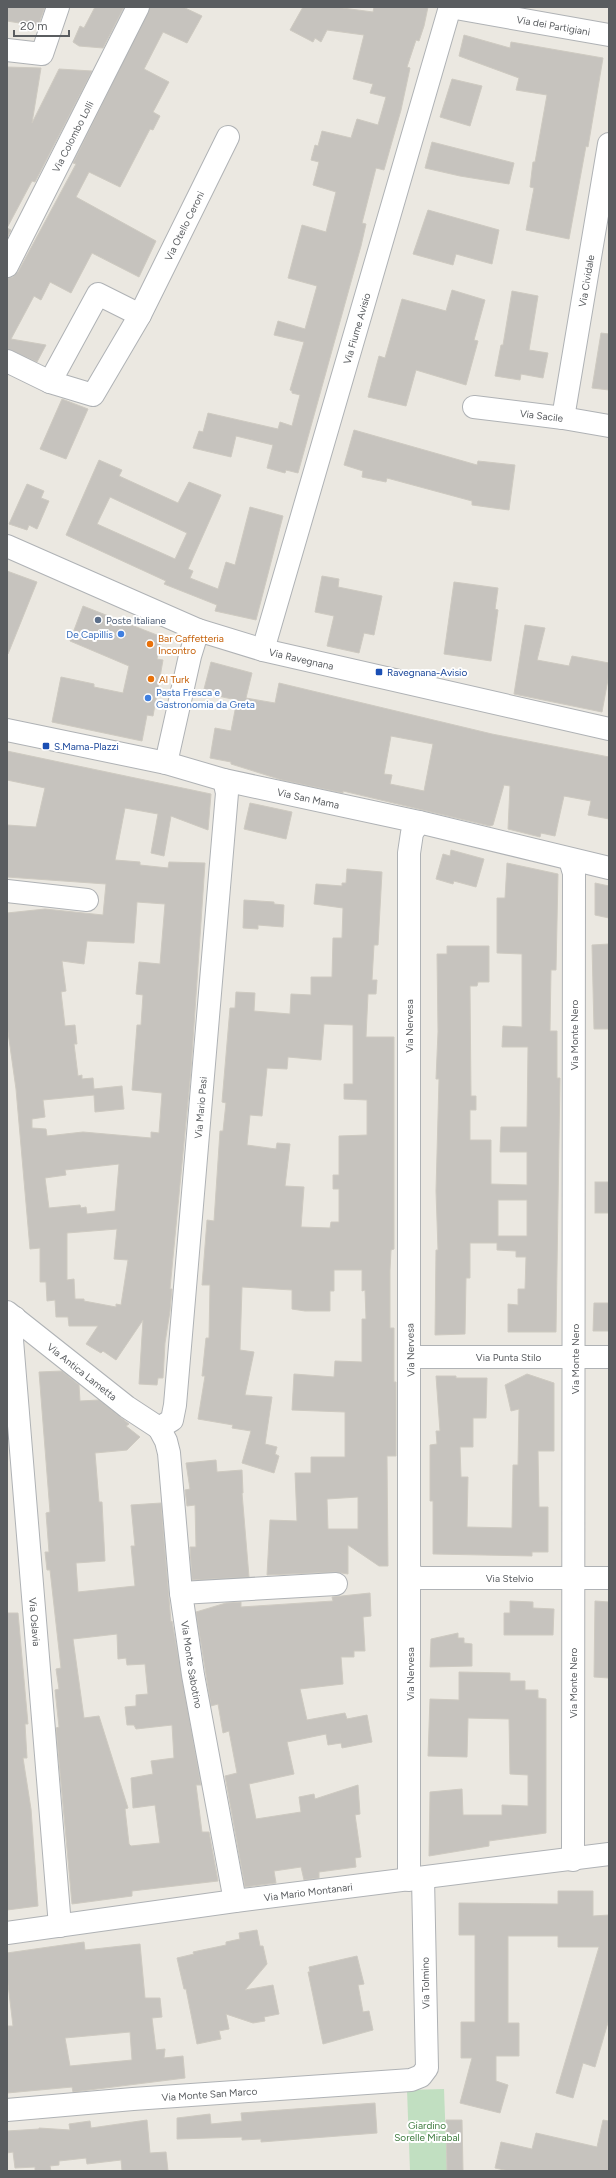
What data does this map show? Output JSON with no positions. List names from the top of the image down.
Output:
{
  "streets": {
    "street": [
      "Via dei Partigiani",
      "Via Colombo Lolli",
      "Via Otello Ceroni",
      "Via Cividale",
      "Via Fiume Avisio",
      "Via Sacile",
      "Via Ravegnana",
      "Via San Mama",
      "Via Nervesa",
      "Via Monte Nero",
      "Via Mario Pasi",
      "Via Punta Stilo",
      "Via Antica Lametta",
      "Via Stelvio",
      "Via Oslavia",
      "Via Monte Sabotino",
      "Via Mario Montanari",
      "Via Tolmino",
      "Via Monte San Marco"
    ]
  },
  "crossings": [
    ["Via dei Partigiani", "Via Fiume Avisio"],
    ["Via Cividale", "Via Sacile"],
    ["Via Fiume Avisio", "Via Ravegnana"],
    ["Via San Mama", "Via Nervesa"],
    ["Via San Mama", "Via Monte Nero"],
    ["Via San Mama", "Via Mario Pasi"],
    ["Via Nervesa", "Via Punta Stilo"],
    ["Via Nervesa", "Via Stelvio"],
    ["Via Nervesa", "Via Mario Montanari"],
    ["Via Nervesa", "Via Tolmino"],
    ["Via Monte Nero", "Via Punta Stilo"],
    ["Via Monte Nero", "Via Stelvio"],
    ["Via Monte Nero", "Via Mario Montanari"],
    ["Via Mario Pasi", "Via Antica Lametta"],
    ["Via Mario Pasi", "Via Monte Sabotino"],
    ["Via Antica Lametta", "Via Oslavia"],
    ["Via Antica Lametta", "Via Monte Sabotino"],
    ["Via Oslavia", "Via Mario Montanari"],
    ["Via Monte Sabotino", "Via Mario Montanari"],
    ["Via Mario Montanari", "Via Tolmino"],
    ["Via Tolmino", "Via Monte San Marco"]
  ],
  "parks": ["Giardino Sorelle Mirabal"],
  "places": {
    "other": [
      "Poste Italiane",
      "De Capillis",
      "Bar Caffetteria Incontro",
      "Al Turk",
      "Pasta Fresca e Gastronomia da Greta"
    ],
    "transit": ["Ravegnana-Avisio", "S.Mama-Plazzi"]
  },
  "scale_bar": "20 m"
}
